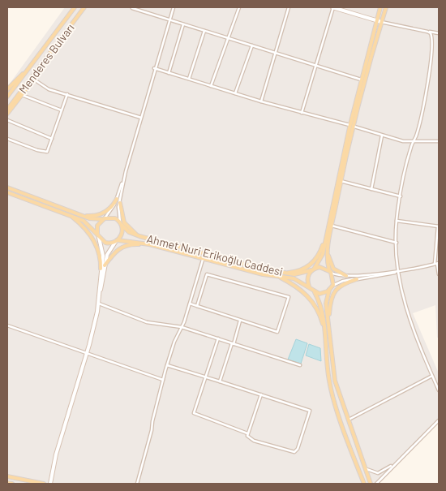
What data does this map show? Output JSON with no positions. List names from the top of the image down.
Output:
{
  "streets": {
    "main road": ["Menderes Bulvarı", "Ahmet Nuri Erikoğlu Caddesi"]
  }
}
